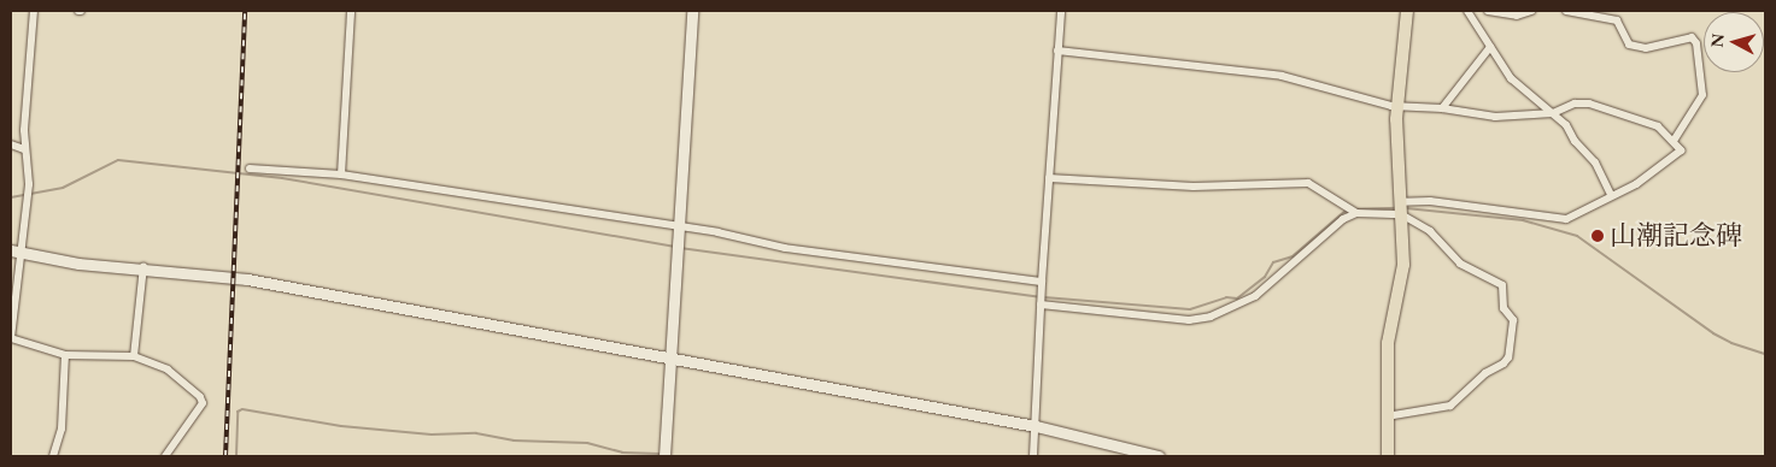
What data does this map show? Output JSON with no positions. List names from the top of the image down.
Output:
{
  "places": ["山潮記念碑"],
  "north": "left"
}
